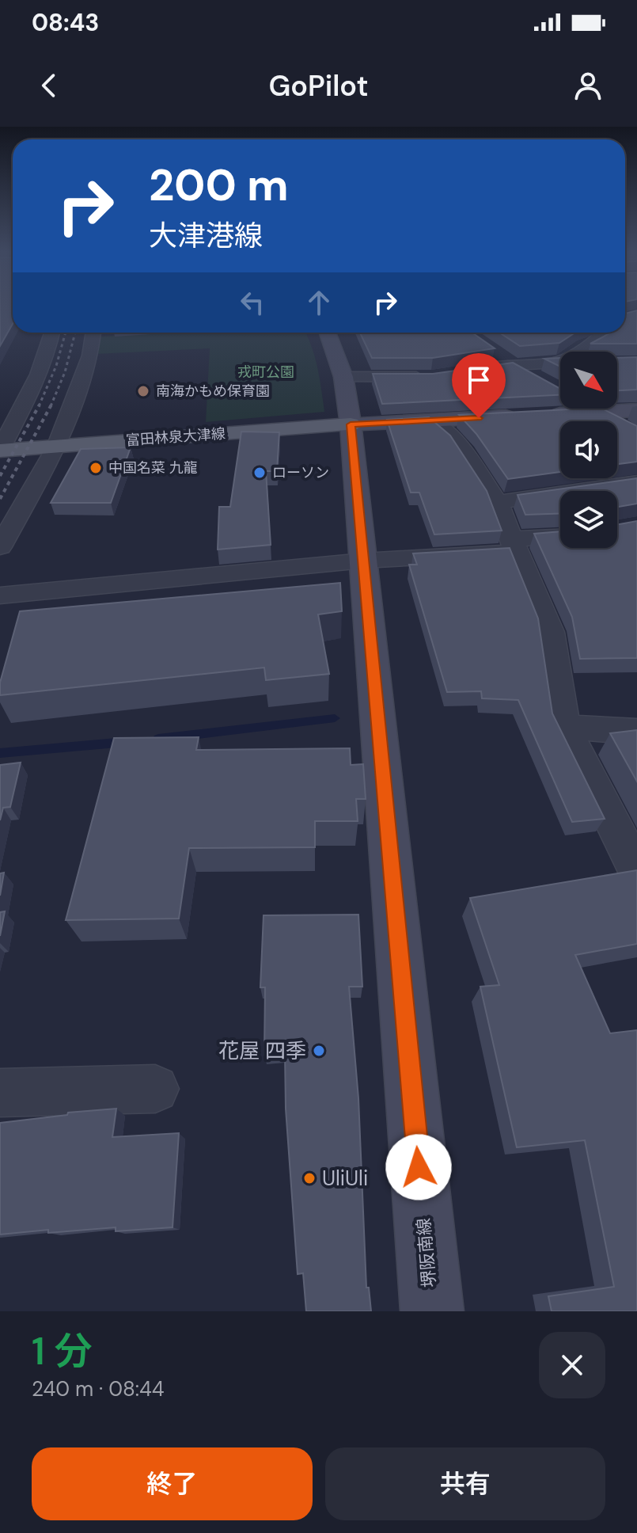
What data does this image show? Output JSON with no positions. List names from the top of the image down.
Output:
{
  "streets": {
    "main road": ["富田林泉大津線", "堺阪南線"]
  },
  "crossings": [
    ["富田林泉大津線", "堺阪南線"]
  ],
  "parks": ["戎町公園"],
  "places": [
    "南海かもめ保育園",
    "中国名菜 九龍",
    "ローソン",
    "花屋 四季",
    "UliUli"
  ],
  "north": "bottom right",
  "page": {
    "status": "08:43",
    "header": "GoPilot",
    "turn": ["200 m", "大津港線"],
    "heading": ["1 分", "240 m · 08:44"],
    "buttons": ["終了", "共有"]
  }
}
